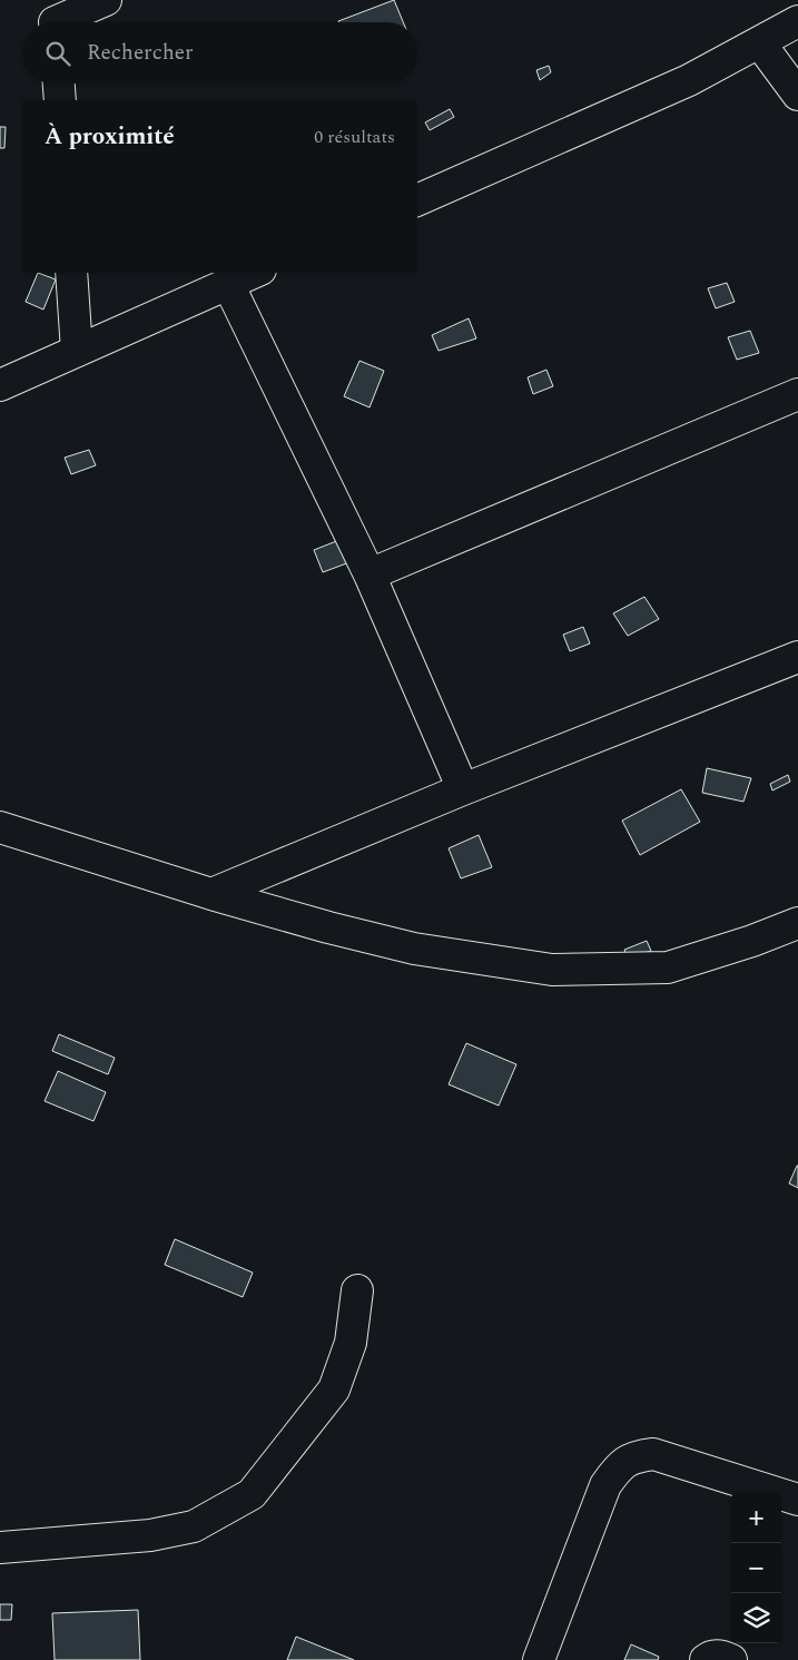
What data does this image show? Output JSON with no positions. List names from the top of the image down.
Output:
{
  "page": {
    "search": "Rechercher",
    "heading": ["À proximité", "0 résultats"],
    "map_buttons": ["+", "−"]
  }
}
